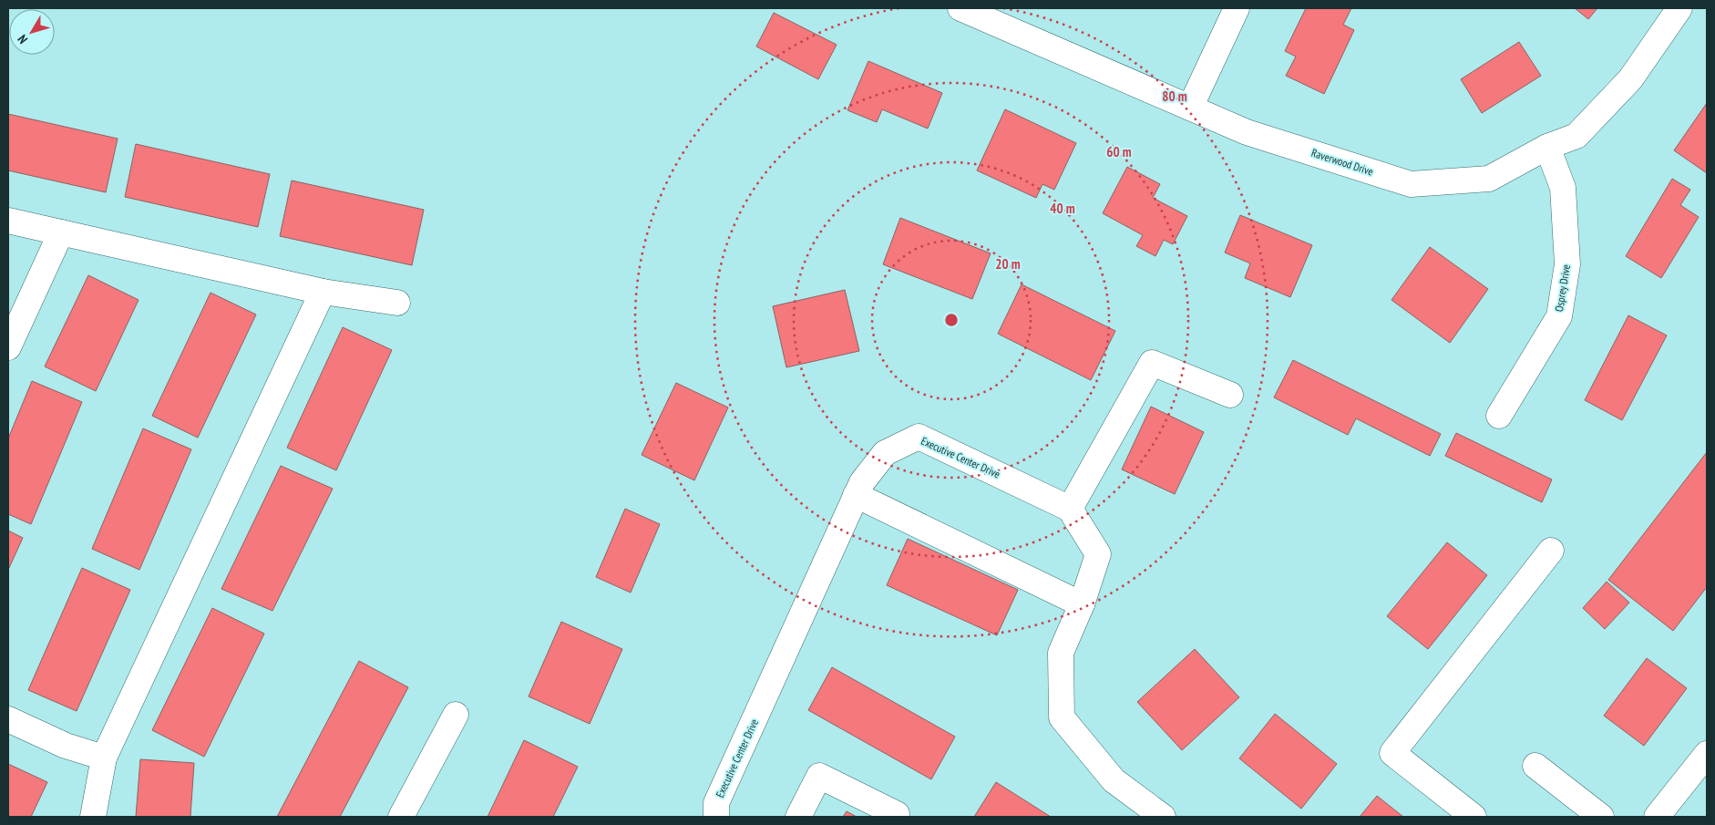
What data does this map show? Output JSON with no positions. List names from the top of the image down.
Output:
{
  "streets": {
    "street": ["Raverwood Drive", "Osprey Drive", "Executive Center Drive"]
  },
  "crossings": [
    ["Raverwood Drive", "Osprey Drive"]
  ],
  "north": "bottom left",
  "rings": [
    "80 m",
    "60 m",
    "40 m",
    "20 m"
  ]
}
